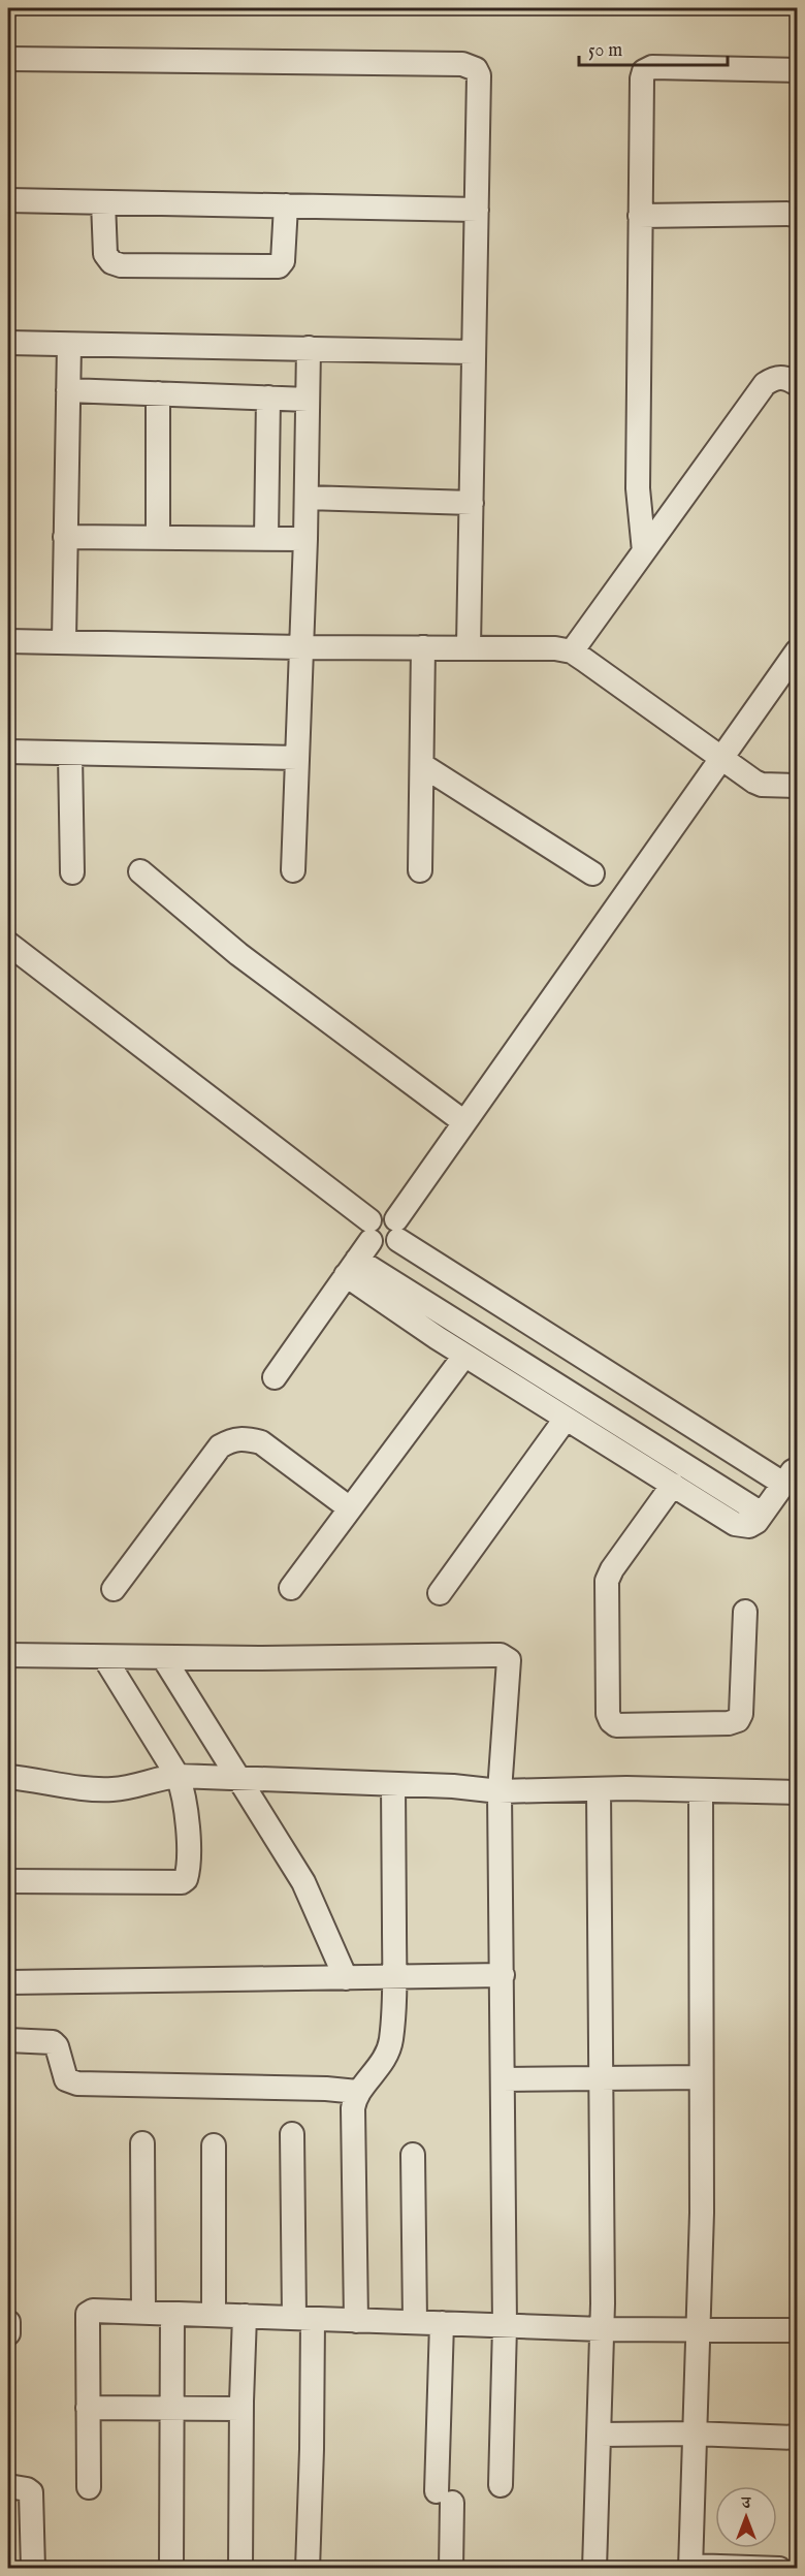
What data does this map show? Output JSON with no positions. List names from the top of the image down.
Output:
{
  "scale_bar": "50 m",
  "north": "top"
}
